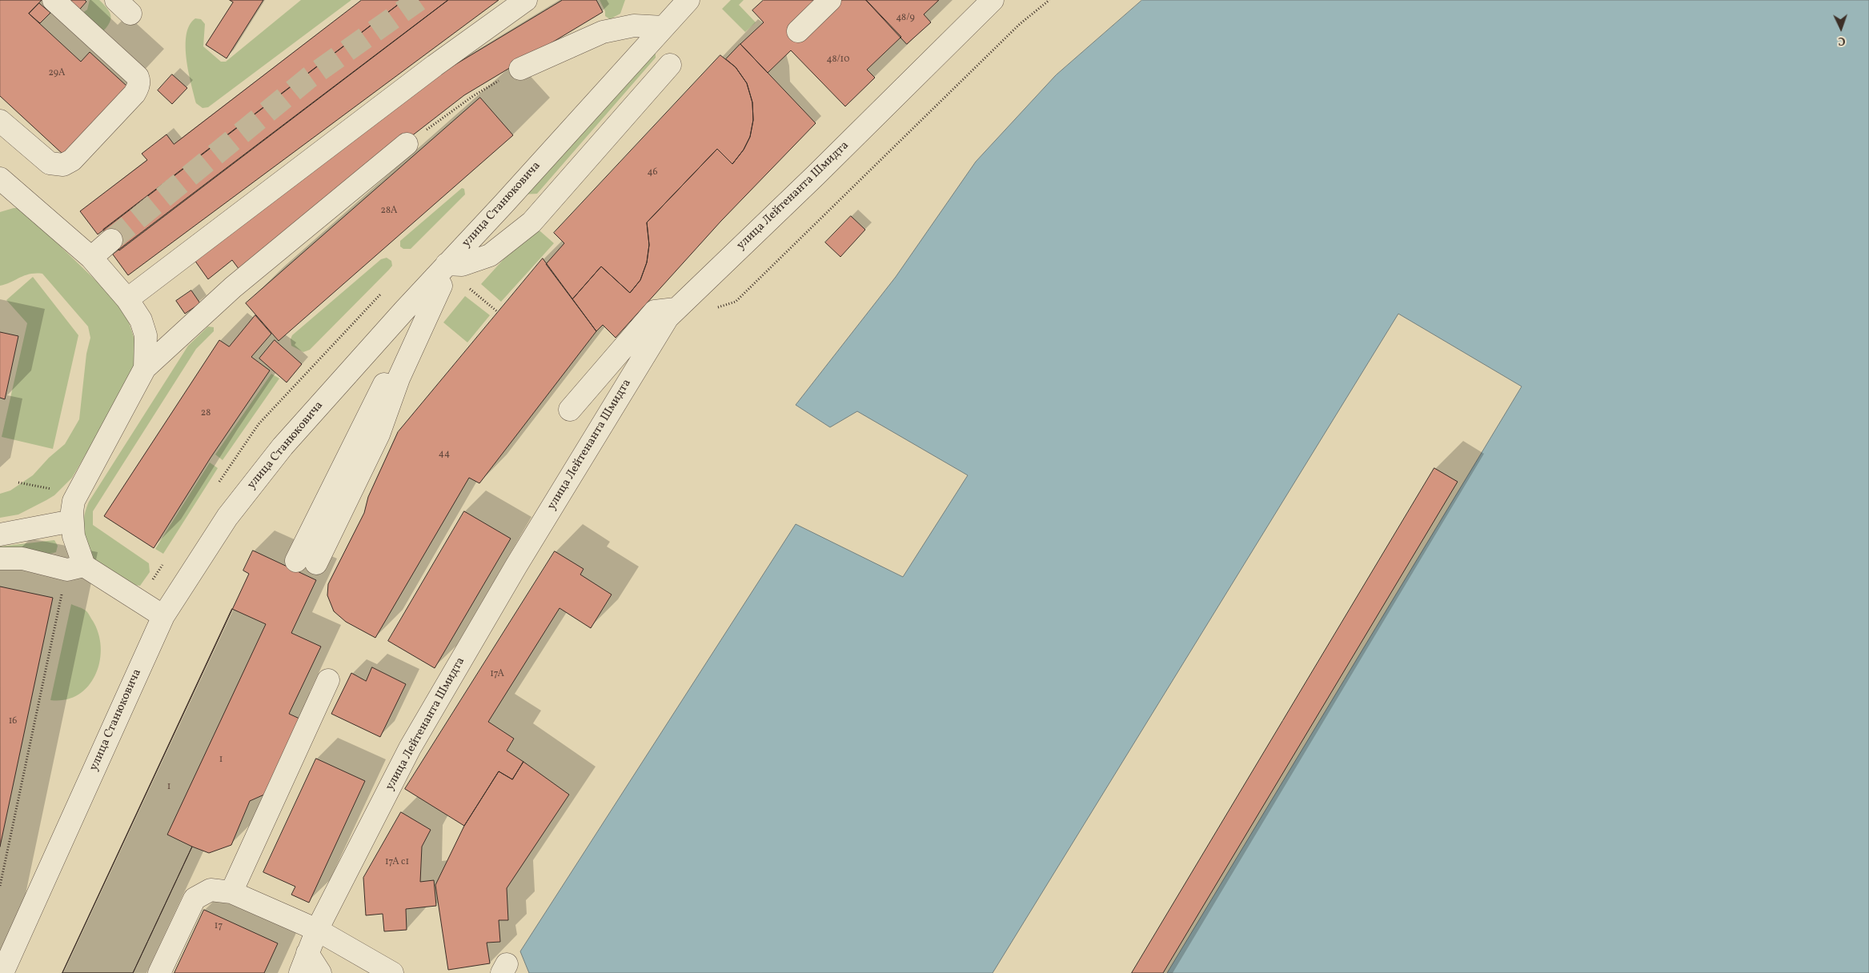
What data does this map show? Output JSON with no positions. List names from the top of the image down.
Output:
{
  "streets": {
    "street": ["улица Лейтенанта Шмидта", "улица Станюковича"]
  },
  "house_numbers": [
    "48/9",
    "48/10",
    "29А",
    "46",
    "28А",
    "28",
    "44",
    "17А",
    "16",
    "1",
    "1",
    "17А с1",
    "17"
  ],
  "north": "bottom"
}
